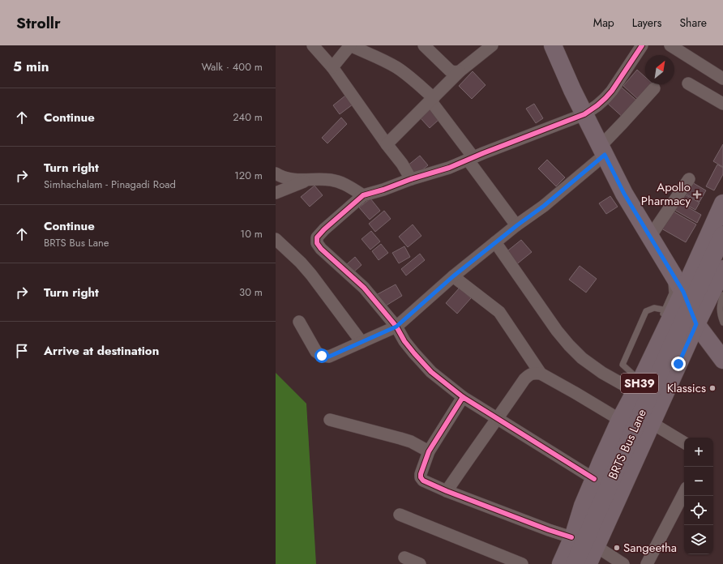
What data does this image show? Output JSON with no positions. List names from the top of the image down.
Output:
{
  "streets": {
    "main road": ["SH39", "BRTS Bus Lane"]
  },
  "crossings": [
    ["SH39", "BRTS Bus Lane"]
  ],
  "places": {
    "health": ["Apollo Pharmacy"],
    "other": ["Klassics", "Sangeetha"]
  },
  "north": "top right",
  "page": {
    "header": "Strollr",
    "nav": ["Map", "Layers", "Share"],
    "heading": ["5 min", "Walk · 400 m"],
    "list": [
      ["Continue", "240 m"],
      ["Turn right", "Simhachalam - Pinagadi Road", "120 m"],
      ["Continue", "BRTS Bus Lane", "10 m"],
      ["Turn right", "30 m"],
      "Arrive at destination"
    ],
    "map_buttons": ["+", "−"]
  }
}
